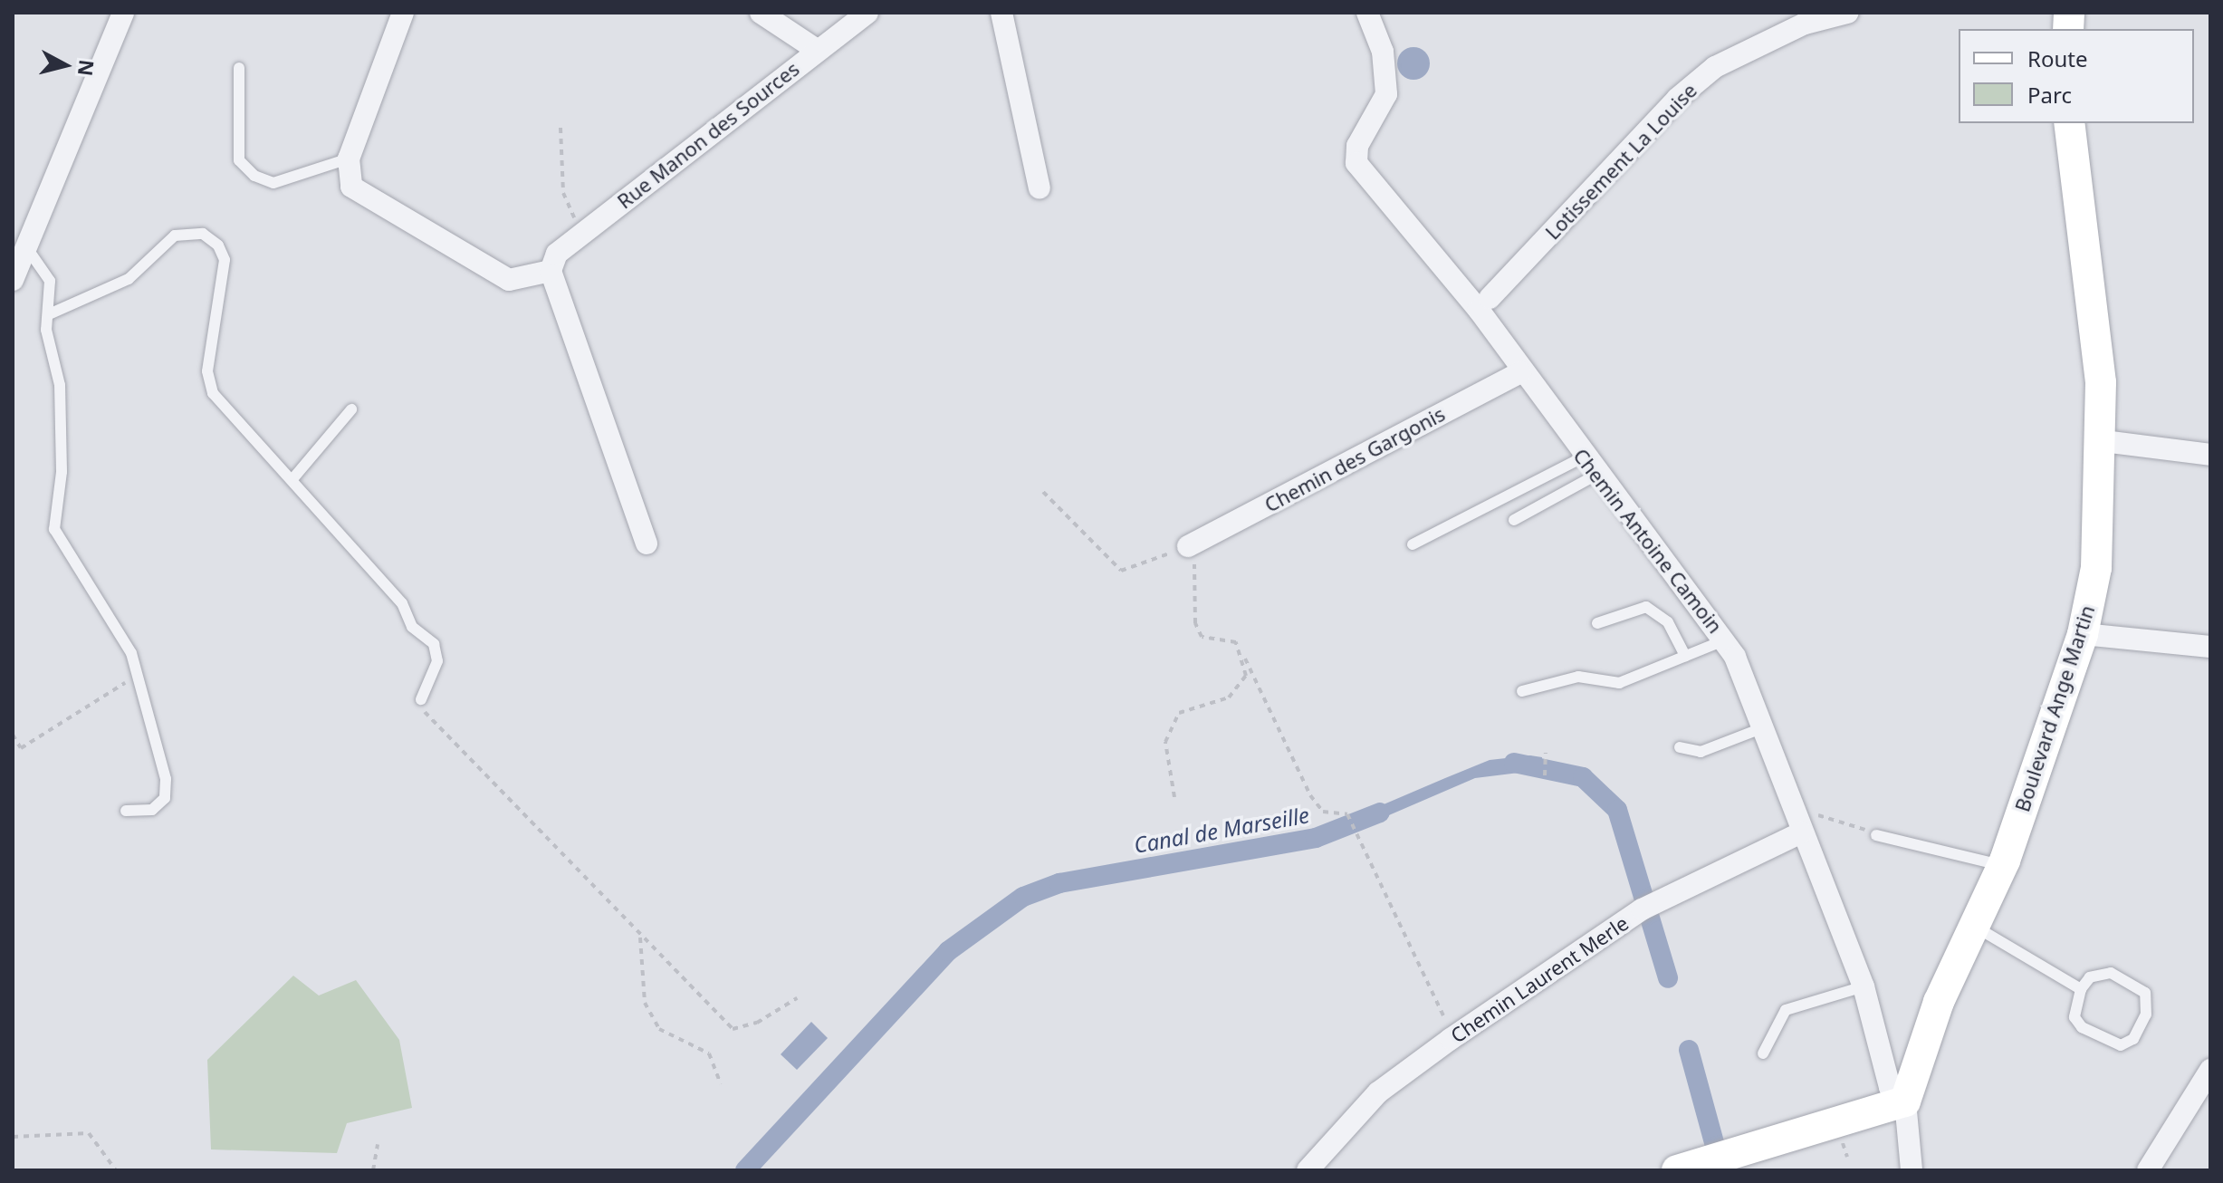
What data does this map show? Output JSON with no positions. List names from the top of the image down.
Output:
{
  "streets": {
    "street": [
      "Rue Manon des Sources",
      "Lotissement La Louise",
      "Chemin des Gargonis",
      "Chemin Antoine Camoin",
      "Boulevard Ange Martin",
      "Chemin Laurent Merle"
    ]
  },
  "crossings": [
    ["Chemin des Gargonis", "Chemin Antoine Camoin"],
    ["Chemin Antoine Camoin", "Boulevard Ange Martin"],
    ["Chemin Antoine Camoin", "Chemin Laurent Merle"]
  ],
  "water": ["Canal de Marseille"],
  "legend": ["Route", "Parc"],
  "north": "right"
}
